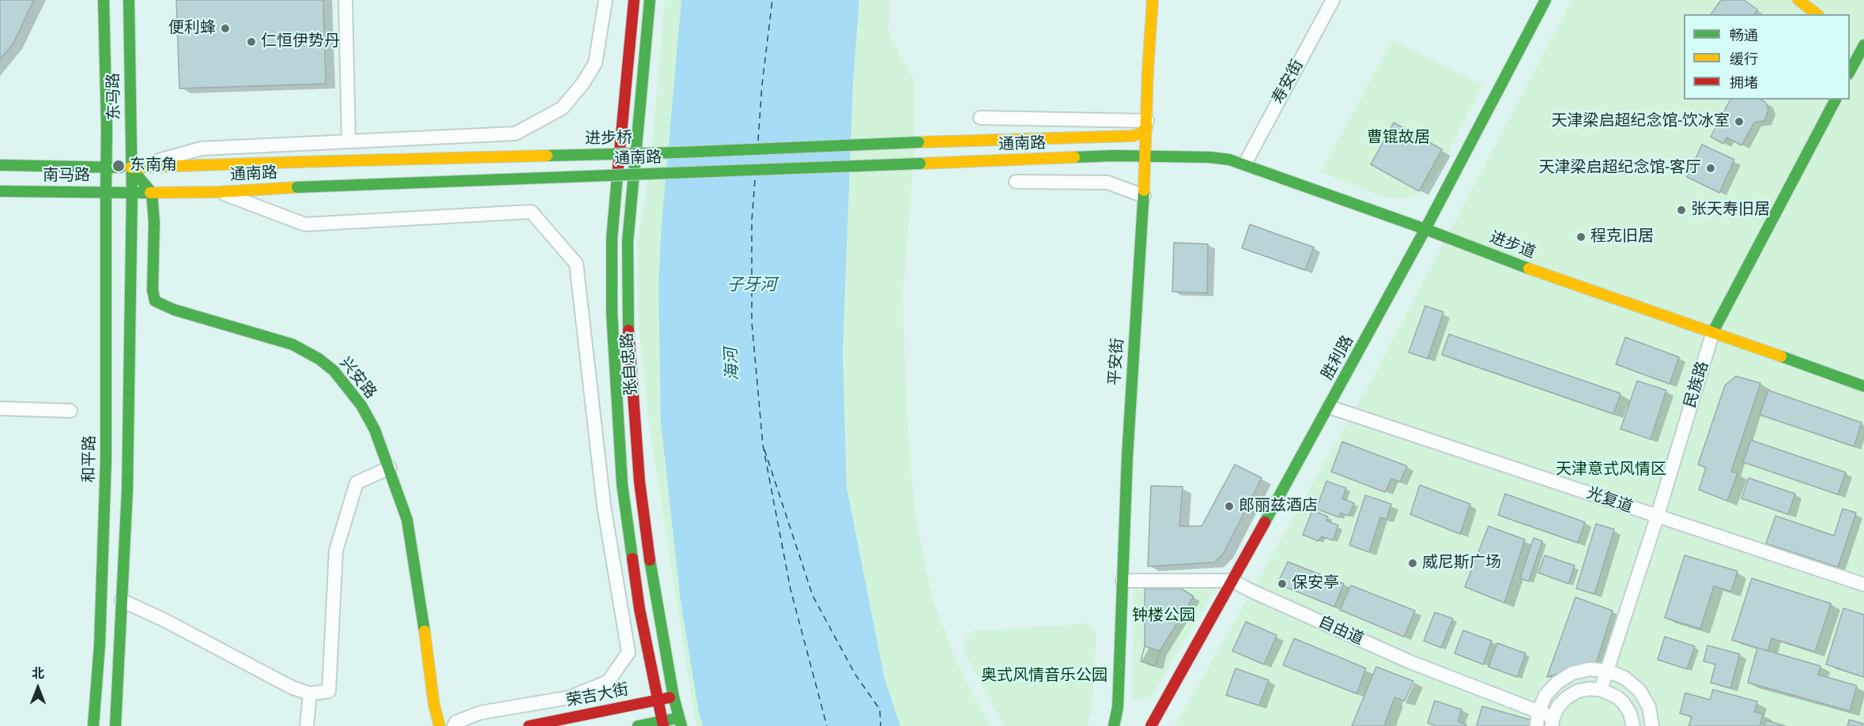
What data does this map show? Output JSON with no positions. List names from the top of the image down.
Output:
{
  "streets": {
    "main road": [
      "东马路",
      "进步桥",
      "通南路",
      "南马路",
      "进步道",
      "胜利路",
      "平安街",
      "张自忠路",
      "兴安路",
      "民族路",
      "和平路",
      "荣吉大街"
    ],
    "street": ["寿安街", "光复道", "自由道"]
  },
  "crossings": [
    ["寿安街", "进步道"],
    ["东马路", "通南路"],
    ["东马路", "南马路"],
    ["东马路", "和平路"],
    ["进步桥", "通南路"],
    ["通南路", "南马路"],
    ["通南路", "进步道"],
    ["通南路", "平安街"],
    ["通南路", "兴安路"],
    ["南马路", "和平路"],
    ["进步道", "胜利路"],
    ["进步道", "平安街"],
    ["进步道", "民族路"],
    ["胜利路", "光复道"],
    ["胜利路", "自由道"],
    ["平安街", "自由道"],
    ["张自忠路", "荣吉大街"],
    ["民族路", "光复道"]
  ],
  "water": ["子牙河", "海河"],
  "parks": [
    "曹锟故居",
    "天津意式风情区",
    "钟楼公园",
    "奥式风情音乐公园"
  ],
  "places": [
    "便利蜂",
    "仁恒伊势丹",
    "天津梁启超纪念馆-饮冰室",
    "东南角",
    "天津梁启超纪念馆-客厅",
    "张天寿旧居",
    "程克旧居",
    "郎丽兹酒店",
    "威尼斯广场",
    "保安亭"
  ],
  "legend": ["畅通", "缓行", "拥堵"],
  "north": "top"
}
